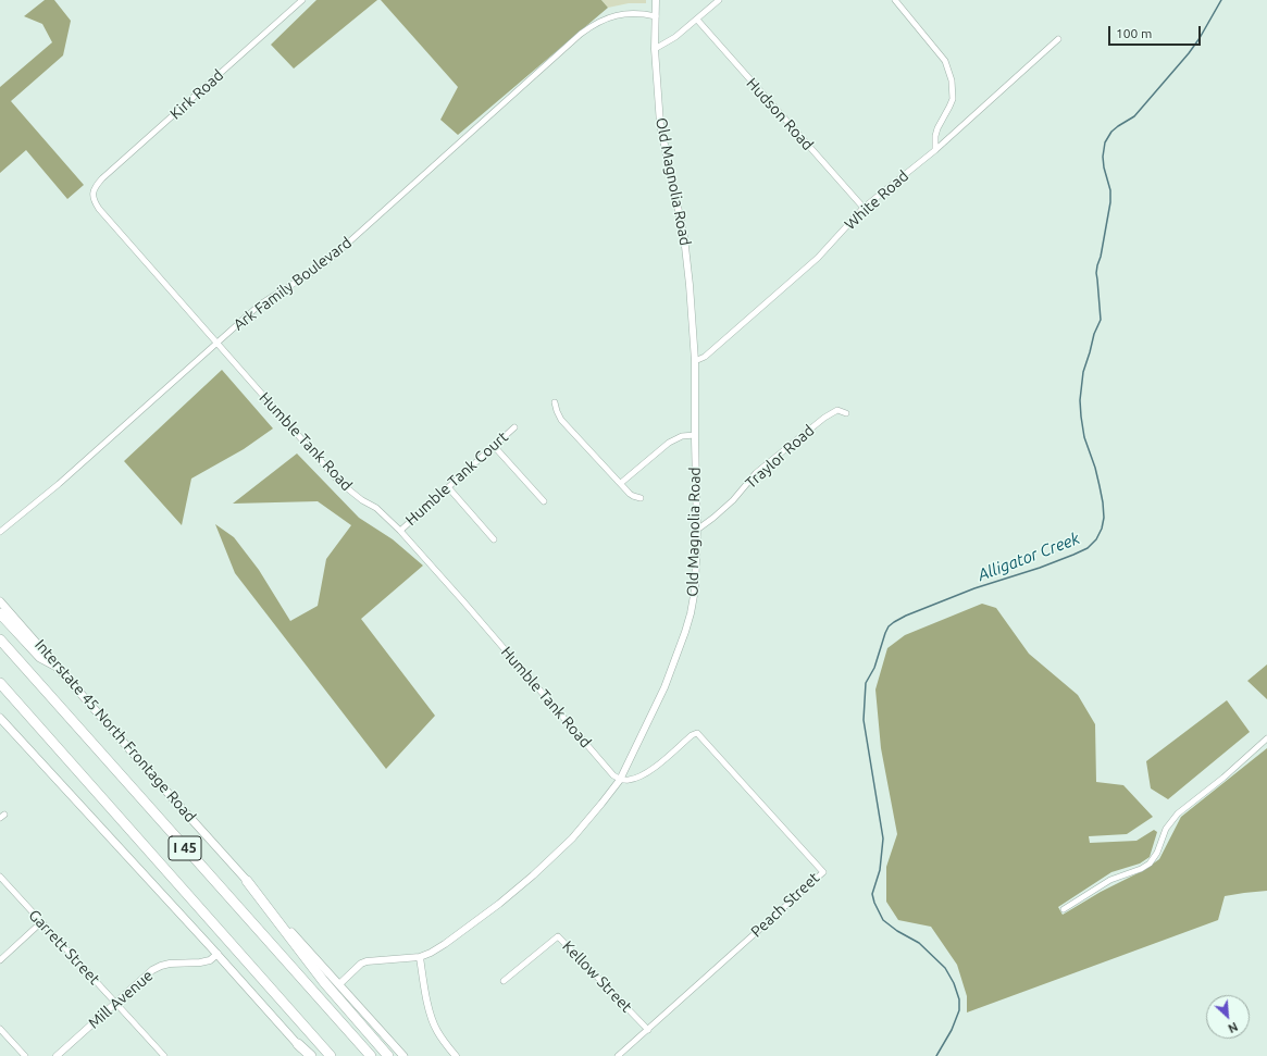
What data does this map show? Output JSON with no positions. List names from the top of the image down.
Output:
{
  "streets": {
    "highway": ["I 45"],
    "main road": ["Interstate 45 North Frontage Road"],
    "street": [
      "Kirk Road",
      "Hudson Road",
      "Old Magnolia Road",
      "White Road",
      "Ark Family Boulevard",
      "Humble Tank Road",
      "Traylor Road",
      "Humble Tank Court",
      "Peach Street",
      "Garrett Street",
      "Kellow Street",
      "Mill Avenue"
    ]
  },
  "crossings": [
    ["Kirk Road", "Humble Tank Road"],
    ["Hudson Road", "White Road"],
    ["Old Magnolia Road", "White Road"],
    ["Old Magnolia Road", "Ark Family Boulevard"],
    ["Old Magnolia Road", "Humble Tank Road"],
    ["Old Magnolia Road", "Traylor Road"],
    ["Old Magnolia Road", "Peach Street"],
    ["Ark Family Boulevard", "Humble Tank Road"],
    ["Humble Tank Road", "Humble Tank Court"],
    ["Humble Tank Road", "Peach Street"],
    ["Peach Street", "Kellow Street"],
    ["Garrett Street", "Mill Avenue"]
  ],
  "water": ["Alligator Creek"],
  "scale_bar": "100 m",
  "north": "bottom right"
}
